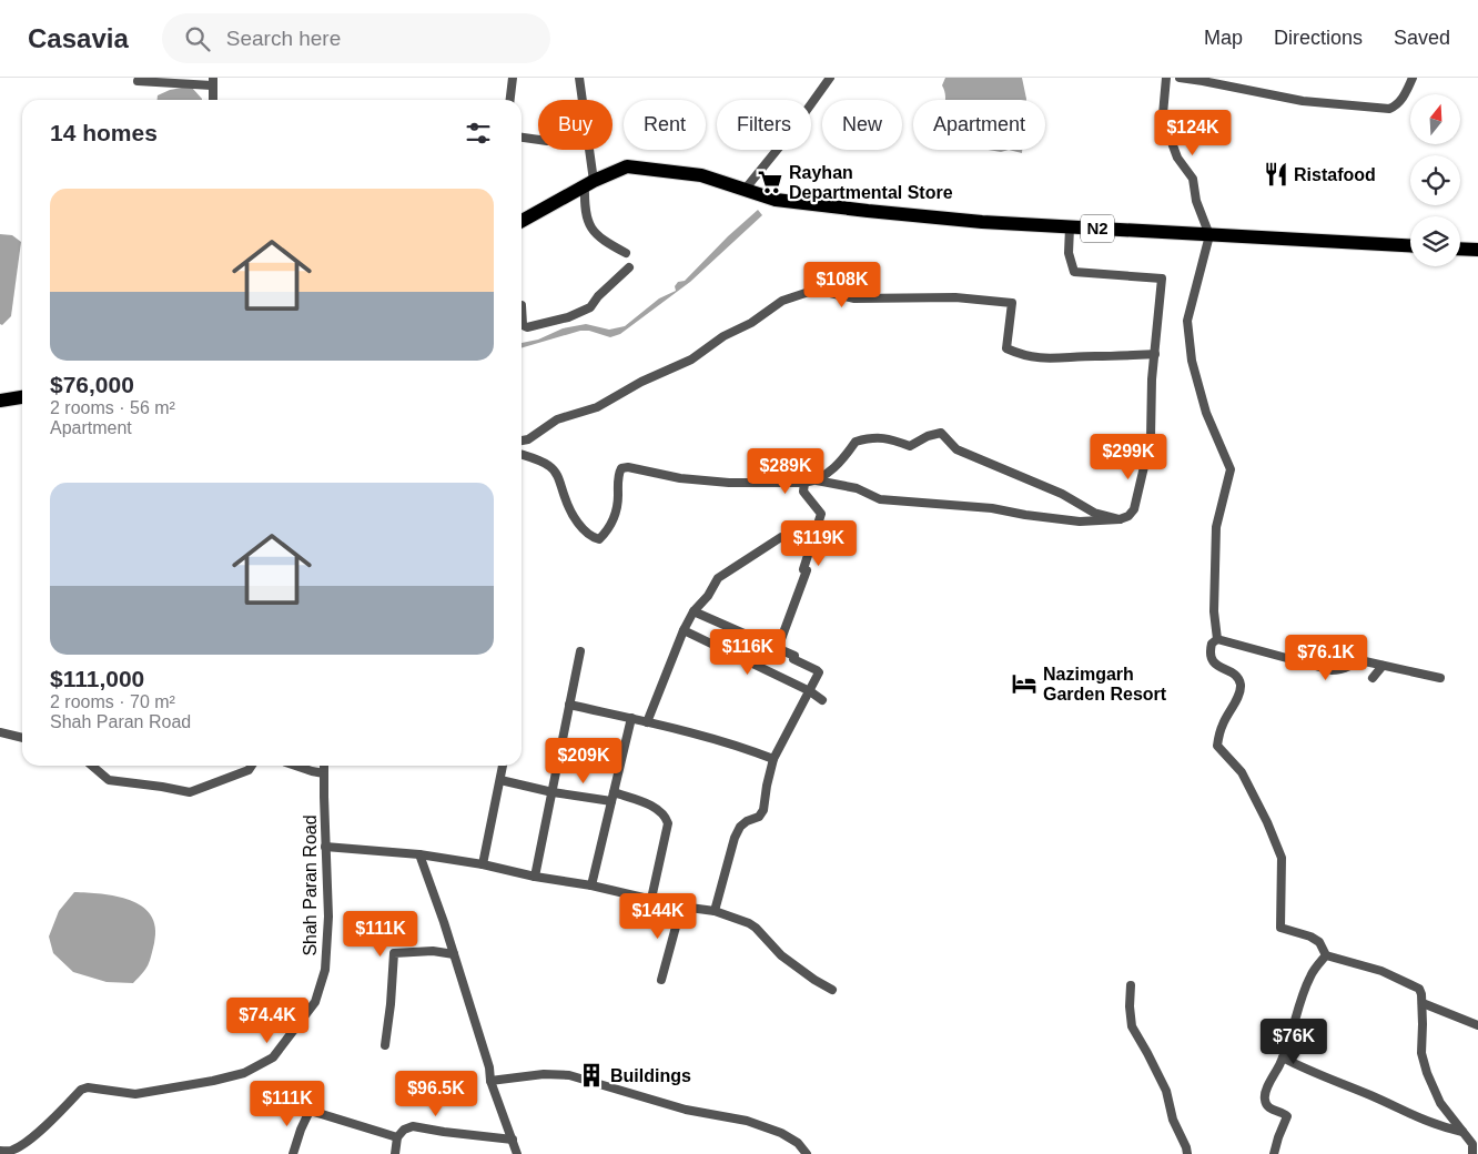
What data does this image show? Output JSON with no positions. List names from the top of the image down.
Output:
{
  "streets": {
    "highway": ["N2"],
    "street": ["Shah Paran Road"]
  },
  "places": {
    "restaurant": ["Ristafood"],
    "supermarket": ["Rayhan Departmental Store"],
    "hotel": ["Nazimgarh Garden Resort"],
    "building": ["Buildings"]
  },
  "north": "top",
  "page": {
    "header": "Casavia",
    "search": "Search here",
    "nav": ["Map", "Directions", "Saved"],
    "chip": [
      "Buy",
      "Rent",
      "Filters",
      "New",
      "Apartment"
    ],
    "heading": "14 homes",
    "price": [
      "$124K",
      "$108K",
      "$299K",
      "$289K",
      "$119K",
      "$116K",
      "$76.1K",
      "$209K",
      "$144K",
      "$111K",
      "$74.4K",
      "$76K",
      "$96.5K",
      "$111K"
    ],
    "list": [
      {
        "name": "$76,000",
        "note": "2 rooms · 56 m² · Apartment"
      },
      {
        "name": "$111,000",
        "note": "2 rooms · 70 m² · Shah Paran Road"
      }
    ]
  }
}
